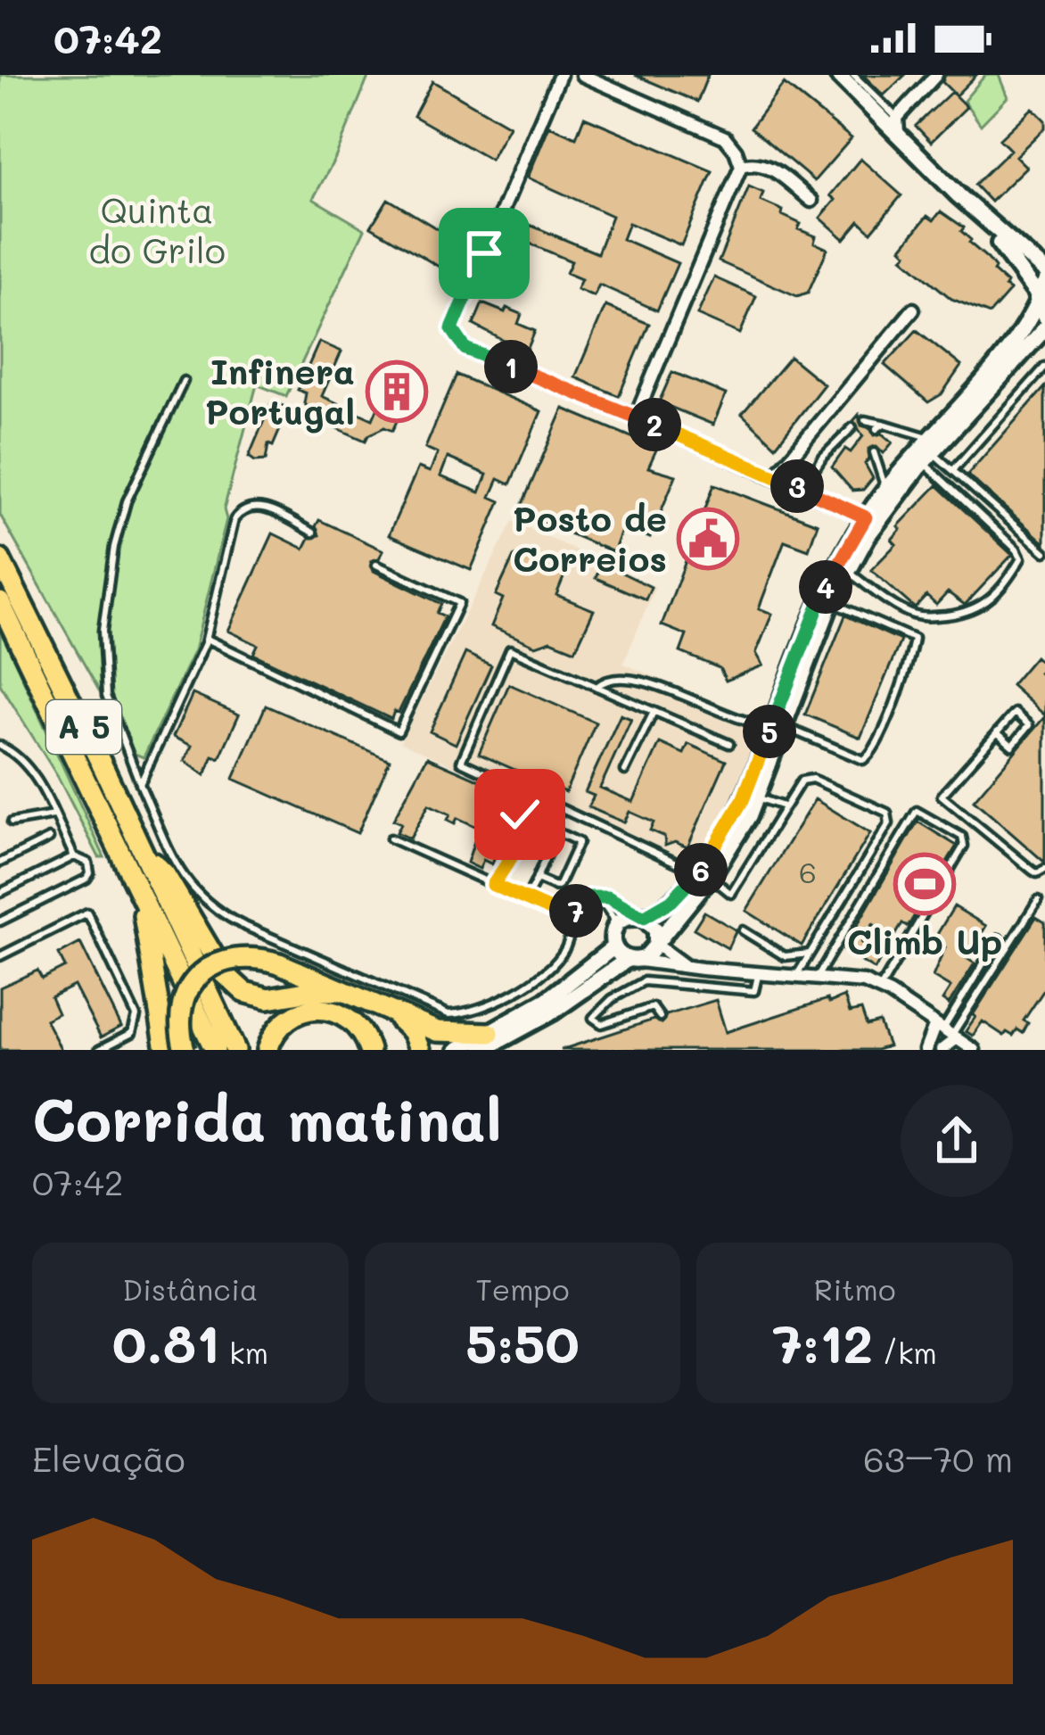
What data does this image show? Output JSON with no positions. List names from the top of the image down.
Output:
{
  "streets": {
    "highway": ["A 5"]
  },
  "parks": ["Quinta do Grilo"],
  "places": {
    "building": ["Infinera Portugal"],
    "public building": ["Posto de Correios"],
    "sports": ["Climb Up"]
  },
  "house_numbers": ["6"],
  "page": {
    "status": "07:42",
    "pins": [
      "1",
      "2",
      "3",
      "4",
      "5",
      "6",
      "7"
    ],
    "heading": ["Corrida matinal", "07:42"],
    "stats": [
      ["Distância", "0.81 km"],
      ["Tempo", "5:50"],
      ["Ritmo", "7:12 /km"]
    ],
    "chart": ["Elevação", "63–70 m"]
  }
}
